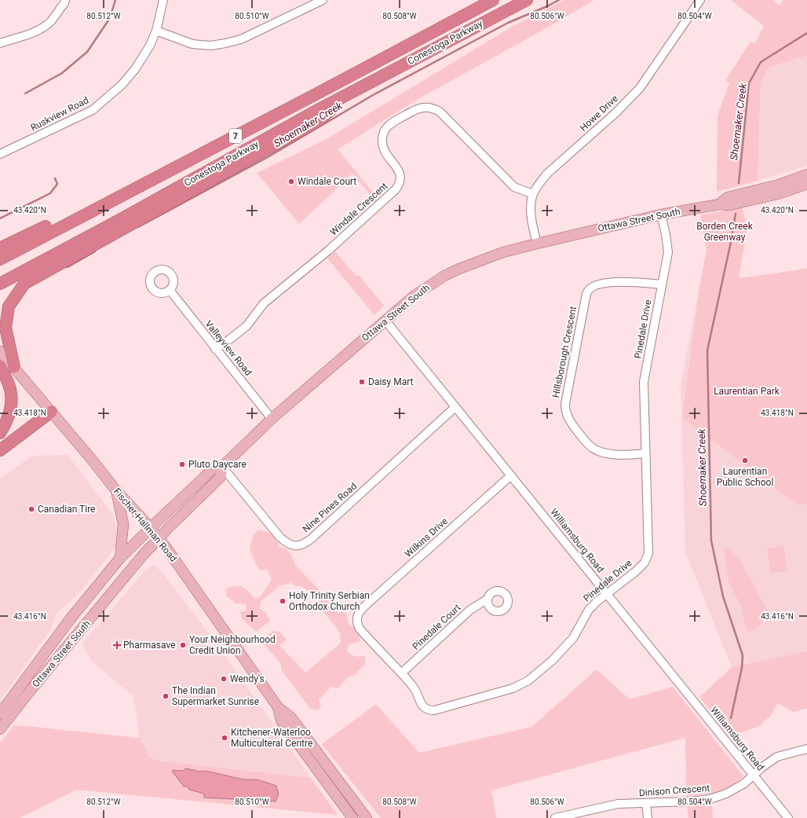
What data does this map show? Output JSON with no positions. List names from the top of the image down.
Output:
{
  "streets": {
    "highway": ["Conestoga Parkway", "7"],
    "main road": ["Ottawa Street South", "Fischer-Hallman Road"],
    "street": [
      "Howe Drive",
      "Ruskview Road",
      "Windale Crescent",
      "Pinedale Drive",
      "Valleyview Road",
      "Hillsborough Crescent",
      "Nine Pines Road",
      "Wilkins Drive",
      "Williamsburg Road",
      "Pinedale Court",
      "Dinison Crescent"
    ]
  },
  "crossings": [
    ["Howe Drive", "Windale Crescent"],
    ["Howe Drive", "Ottawa Street South"],
    ["Windale Crescent", "Valleyview Road"],
    ["Ottawa Street South", "Pinedale Drive"],
    ["Ottawa Street South", "Valleyview Road"],
    ["Ottawa Street South", "Nine Pines Road"],
    ["Ottawa Street South", "Fischer-Hallman Road"],
    ["Ottawa Street South", "Williamsburg Road"],
    ["Pinedale Drive", "Hillsborough Crescent"],
    ["Pinedale Drive", "Wilkins Drive"],
    ["Pinedale Drive", "Williamsburg Road"],
    ["Pinedale Drive", "Pinedale Court"],
    ["Nine Pines Road", "Williamsburg Road"],
    ["Wilkins Drive", "Williamsburg Road"],
    ["Williamsburg Road", "Dinison Crescent"]
  ],
  "water": ["Shoemaker Creek"],
  "parks": ["Borden Creek Greenway", "Laurentian Park"],
  "places": {
    "other": [
      "Windale Court",
      "Daisy Mart",
      "Laurentian Public School",
      "Pluto Daycare",
      "Canadian Tire",
      "Holy Trinity Serbian Orthodox Church",
      "Your Neighbourhood Credit Union",
      "Wendy's",
      "The Indian Supermarket Sunrise",
      "Kitchener-Waterloo Multiculteral Centre"
    ],
    "health": ["Pharmasave"]
  },
  "coordinates": [
    "80.512°W",
    "80.510°W",
    "80.508°W",
    "80.506°W",
    "80.504°W",
    "43.420°N",
    "43.418°N",
    "43.416°N"
  ]
}
